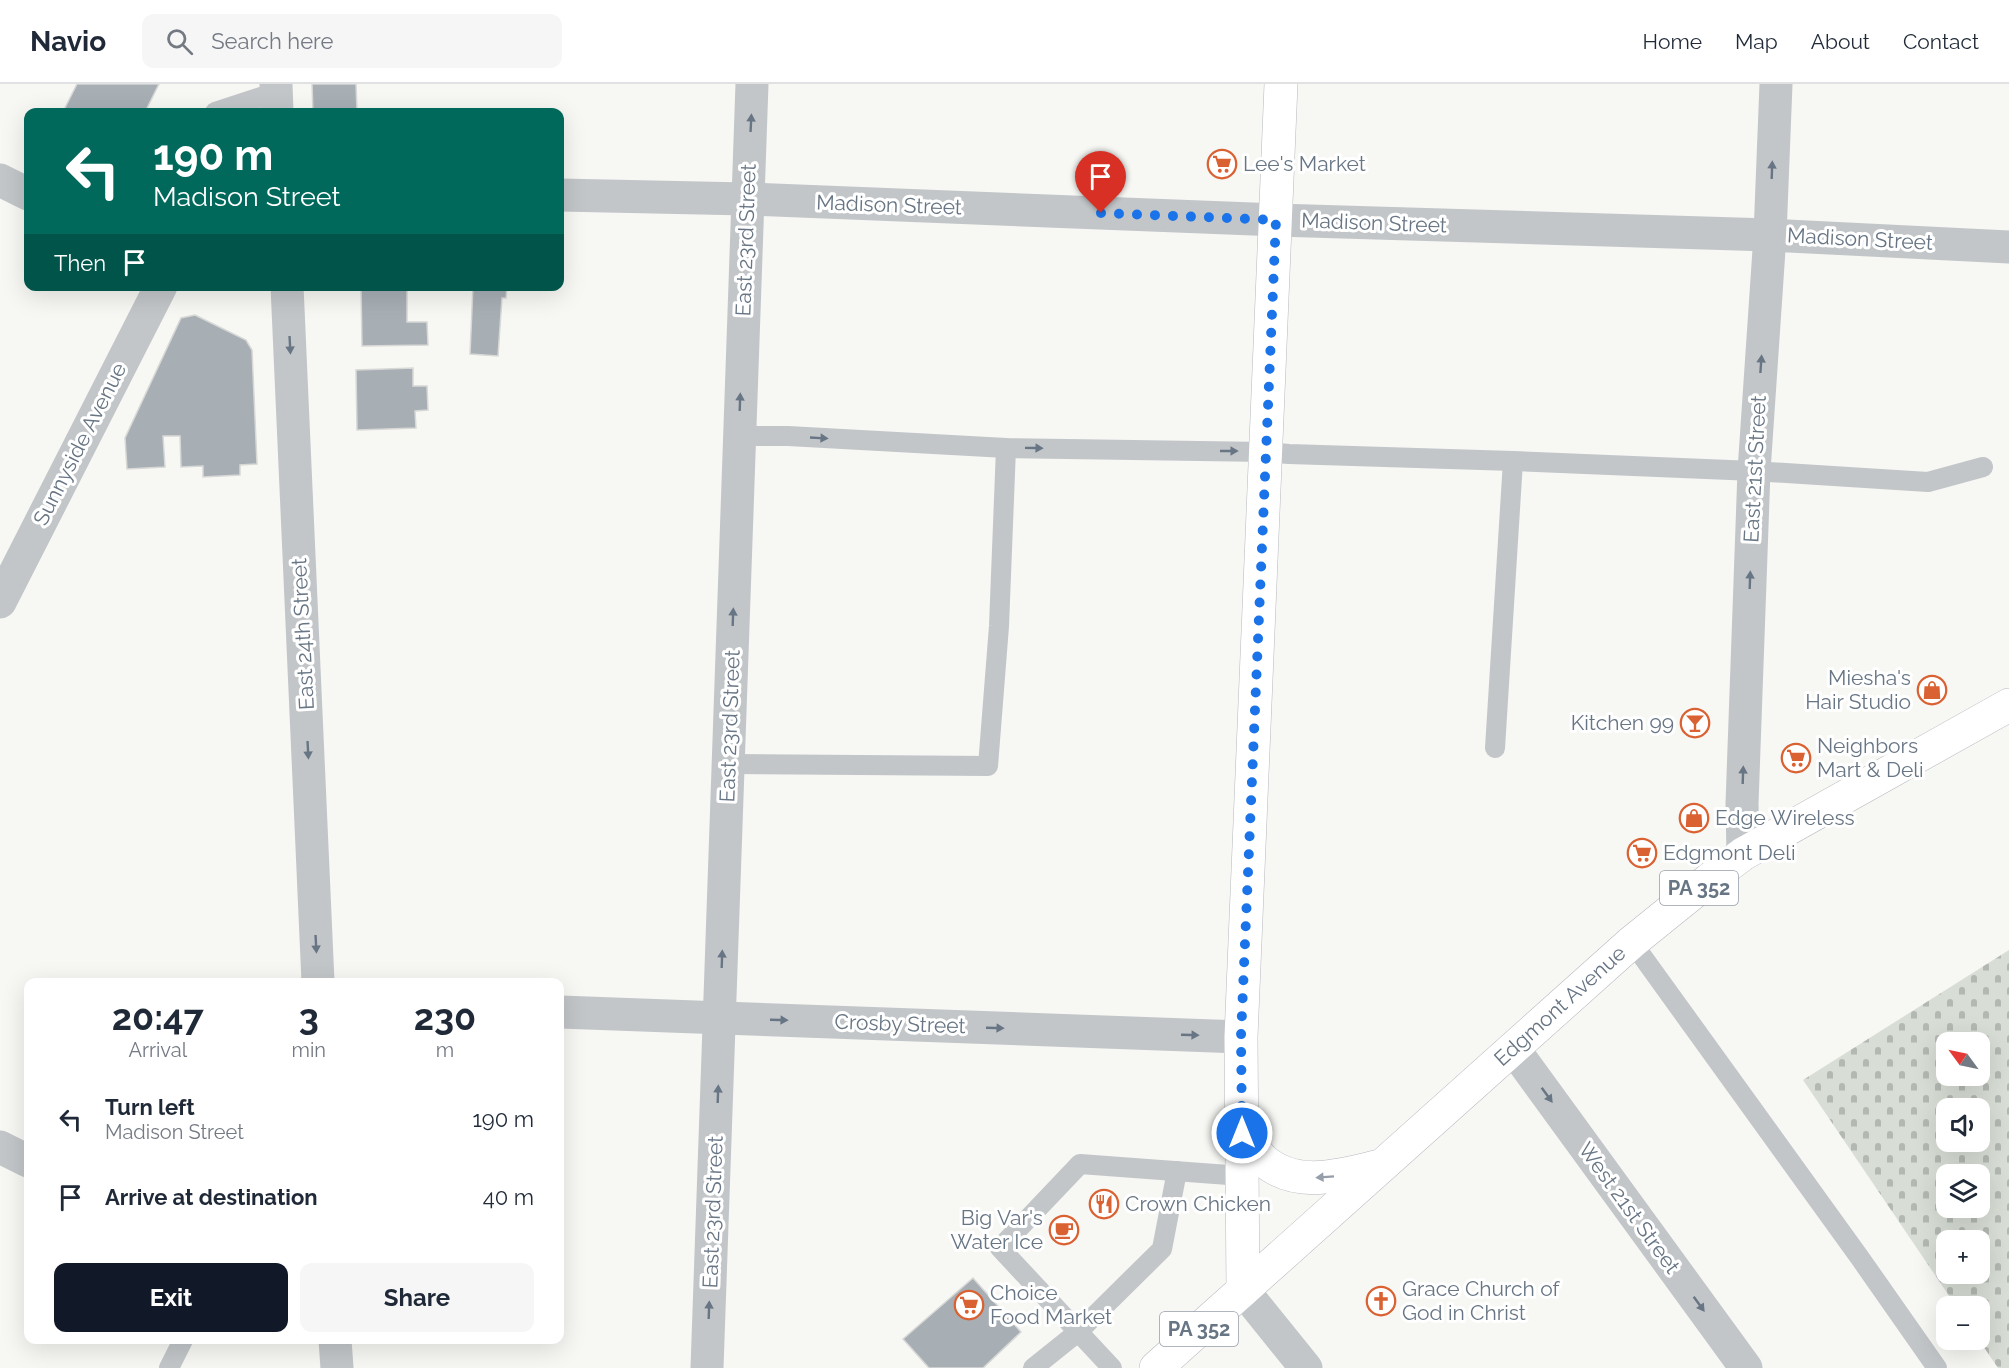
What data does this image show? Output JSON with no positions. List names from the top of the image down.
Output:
{
  "streets": {
    "main road": ["PA 352", "Edgmont Avenue"],
    "street": [
      "Madison Street",
      "East 23rd Street",
      "Sunnyside Avenue",
      "East 21st Street",
      "East 24th Street",
      "Crosby Street",
      "West 21st Street"
    ]
  },
  "crossings": [
    ["Madison Street", "East 23rd Street"],
    ["Madison Street", "East 21st Street"],
    ["East 23rd Street", "Crosby Street"],
    ["East 21st Street", "Edgmont Avenue"],
    ["Edgmont Avenue", "West 21st Street"]
  ],
  "one_way": [
    "East 23rd Street",
    "East 21st Street",
    "East 24th Street",
    "Crosby Street",
    "West 21st Street"
  ],
  "places": {
    "supermarket": [
      "Lee's Market",
      "Neighbors Mart & Deli",
      "Edgmont Deli",
      "Choice Food Market"
    ],
    "shop": ["Miesha's Hair Studio", "Edge Wireless"],
    "bar": ["Kitchen 99"],
    "restaurant": ["Crown Chicken"],
    "cafe": ["Big Var's Water Ice"],
    "church": ["Grace Church of God in Christ"]
  },
  "north": "top left",
  "page": {
    "header": "Navio",
    "search": "Search here",
    "nav": [
      "Home",
      "Map",
      "About",
      "Contact"
    ],
    "turn": ["190 m", "Madison Street"],
    "then": "Then",
    "eta": [
      "20:47",
      "Arrival",
      "3",
      "min",
      "230",
      "m"
    ],
    "map_buttons": ["+", "−"],
    "list": [
      {
        "name": "Turn left",
        "note": "Madison Street",
        "value": "190 m"
      },
      {
        "name": "Arrive at destination",
        "value": "40 m"
      }
    ],
    "buttons": ["Exit", "Share"]
  }
}
